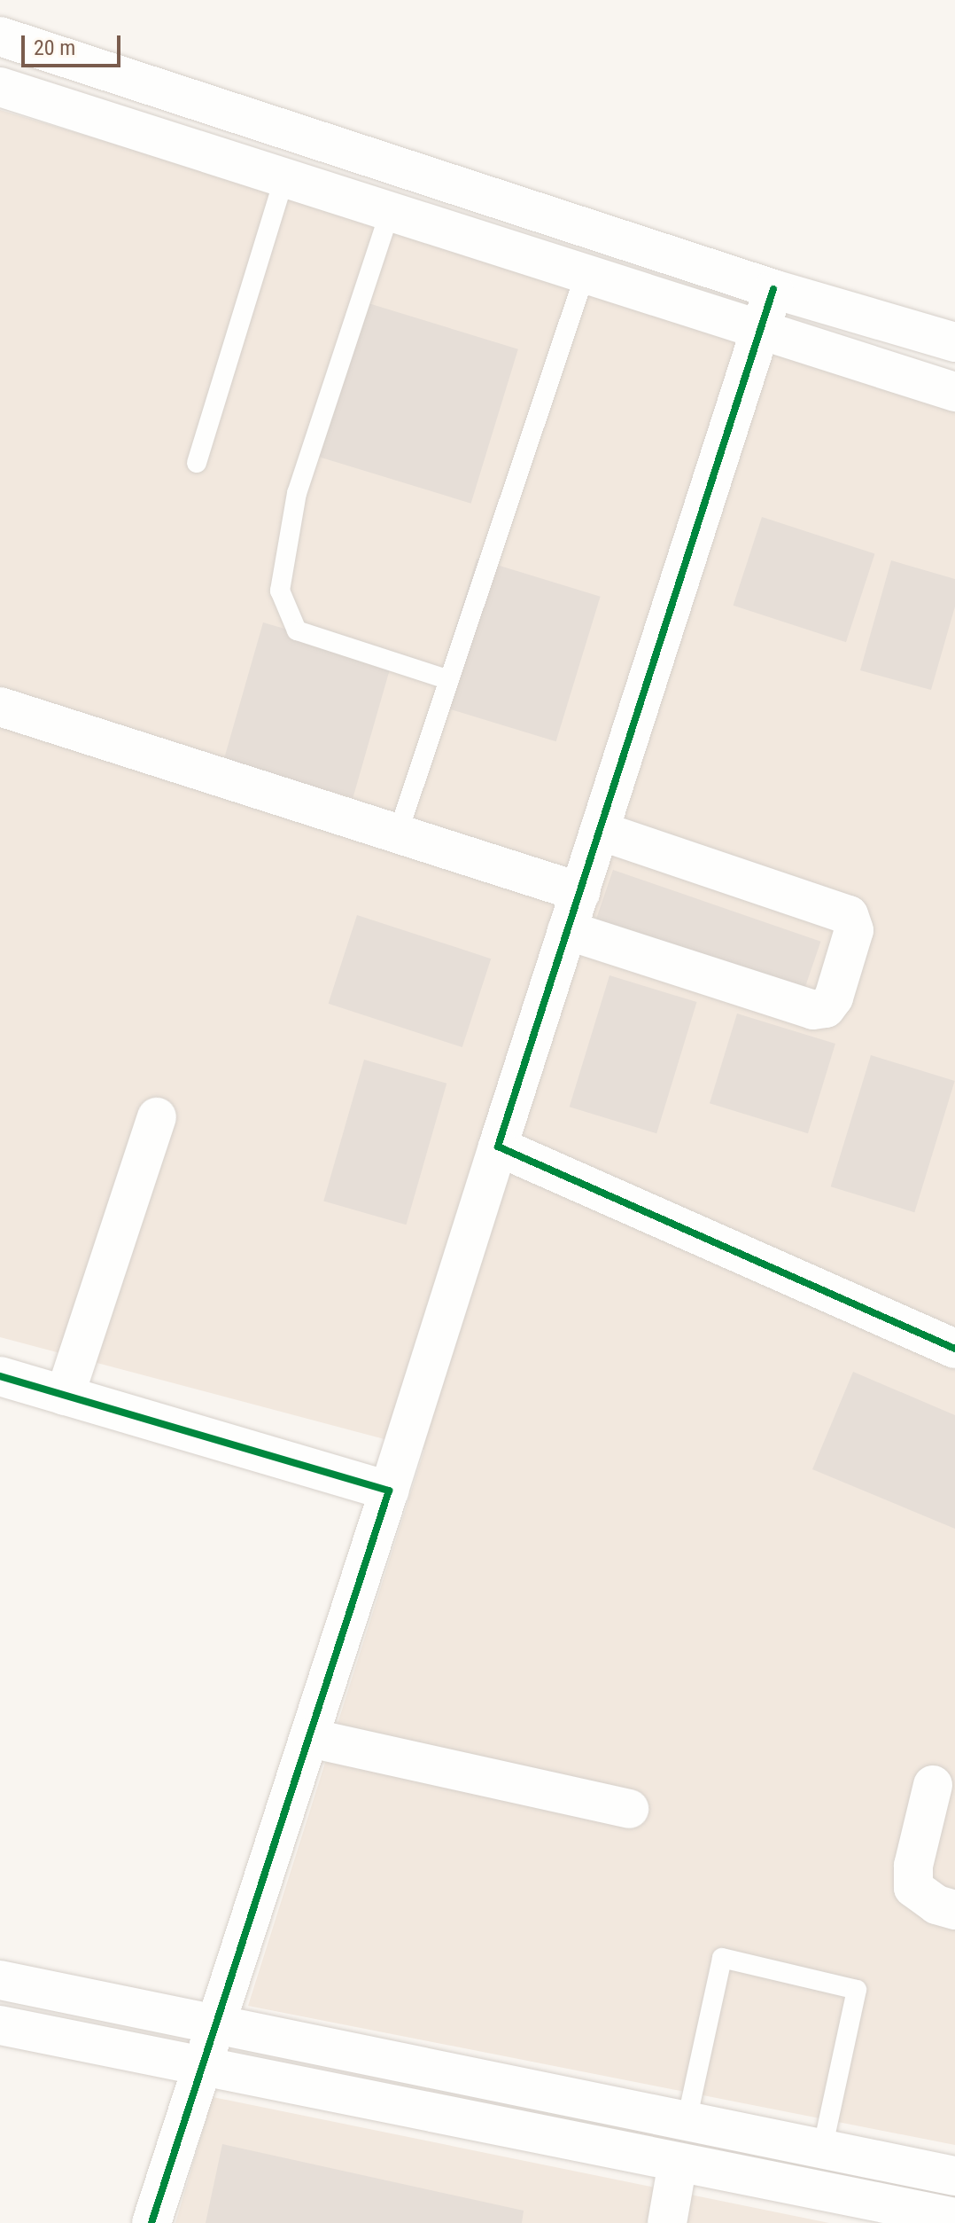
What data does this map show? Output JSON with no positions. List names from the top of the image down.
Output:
{
  "scale_bar": "20 m"
}
